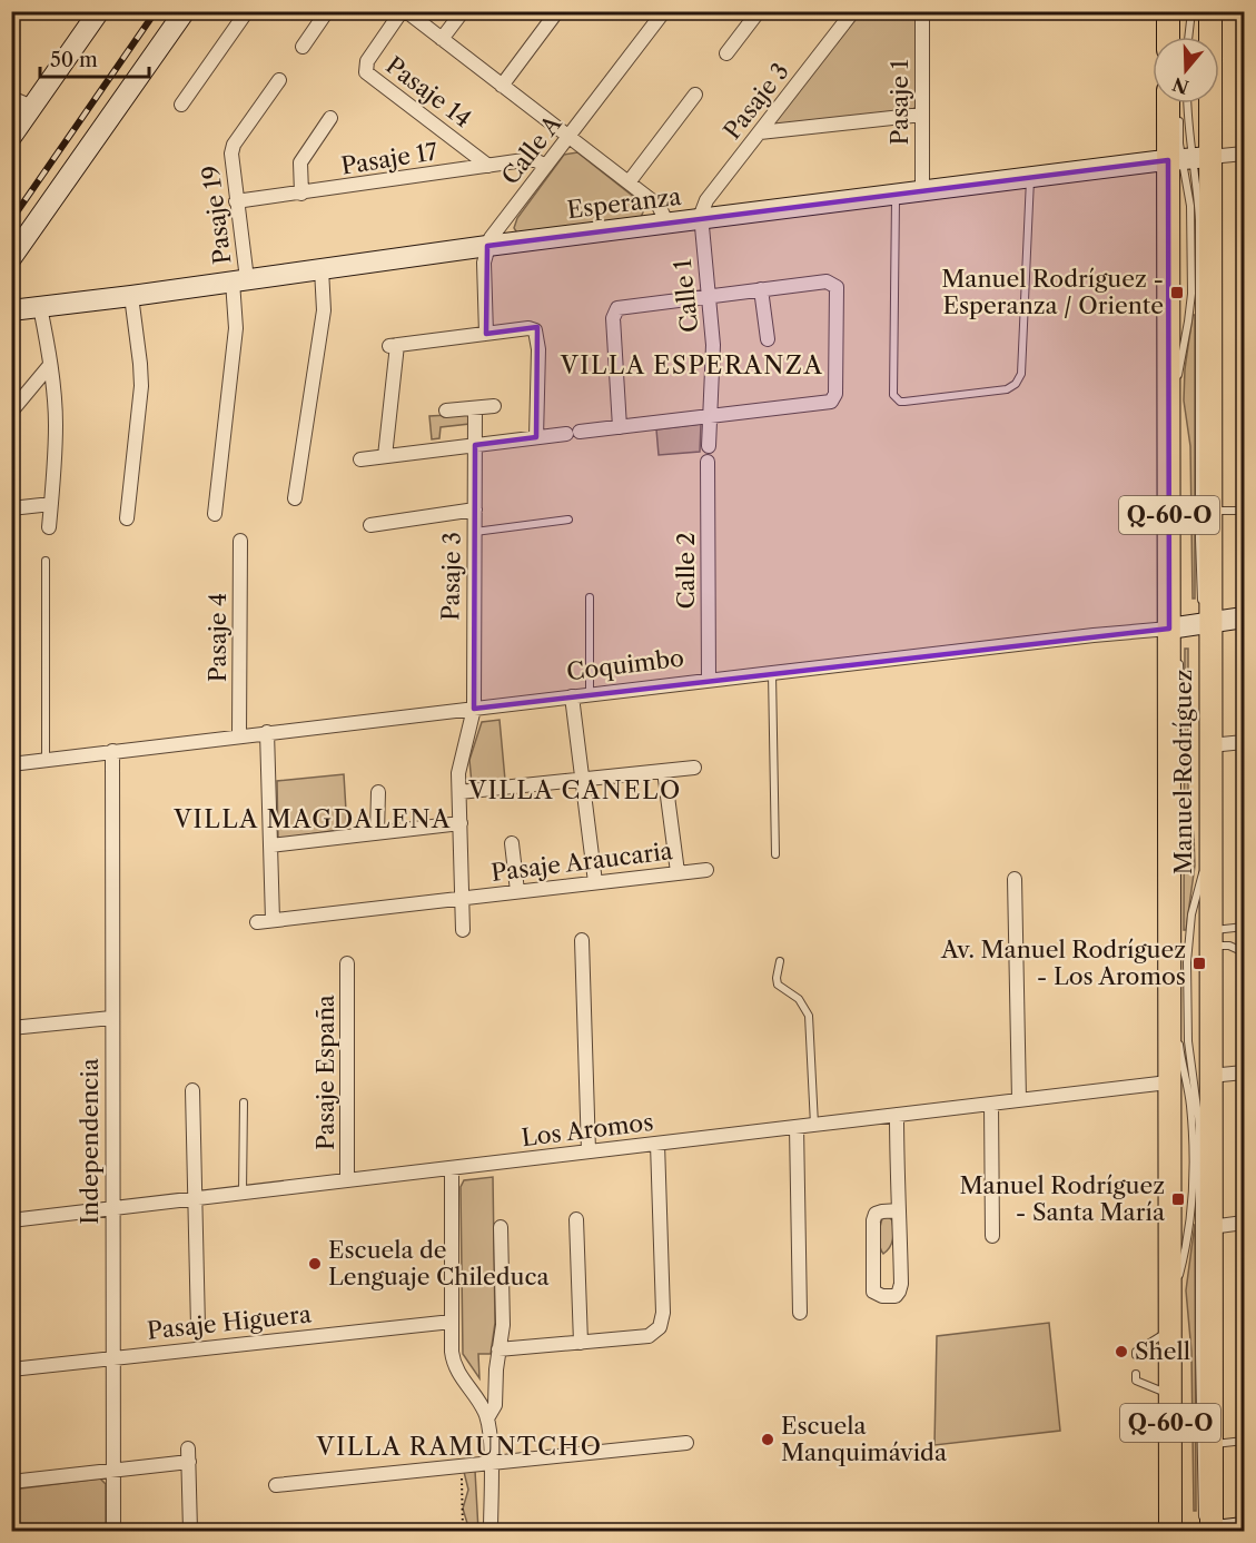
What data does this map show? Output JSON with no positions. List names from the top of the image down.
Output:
{
  "streets": {
    "main road": ["Q-60-O", "Manuel Rodríguez"],
    "street": [
      "Pasaje 14",
      "Pasaje 3",
      "Pasaje 1",
      "Calle A",
      "Pasaje 17",
      "Esperanza",
      "Pasaje 19",
      "Calle 1",
      "Calle 2",
      "Pasaje 4",
      "Coquimbo",
      "Pasaje Araucaria",
      "Pasaje España",
      "Los Aromos",
      "Independencia",
      "Pasaje Higuera"
    ]
  },
  "crossings": [
    ["Pasaje 14", "Pasaje 17"],
    ["Pasaje 3", "Esperanza"],
    ["Pasaje 3", "Calle 1"],
    ["Pasaje 3", "Coquimbo"],
    ["Pasaje 3", "Pasaje Araucaria"],
    ["Pasaje 1", "Esperanza"],
    ["Calle A", "Pasaje 17"],
    ["Calle A", "Esperanza"],
    ["Pasaje 17", "Pasaje 19"],
    ["Esperanza", "Pasaje 19"],
    ["Esperanza", "Calle 1"],
    ["Esperanza", "Manuel Rodríguez"],
    ["Calle 2", "Coquimbo"],
    ["Pasaje 4", "Coquimbo"],
    ["Coquimbo", "Manuel Rodríguez"],
    ["Coquimbo", "Independencia"],
    ["Manuel Rodríguez", "Los Aromos"],
    ["Pasaje España", "Los Aromos"],
    ["Los Aromos", "Independencia"],
    ["Independencia", "Pasaje Higuera"]
  ],
  "districts": [
    "VILLA ESPERANZA",
    "VILLA CANELO",
    "VILLA MAGDALENA",
    "VILLA RAMUNTCHO"
  ],
  "places": {
    "transit": ["Manuel Rodríguez - Esperanza / Oriente", "Av. Manuel Rodríguez - Los Aromos", "Manuel Rodríguez - Santa María"],
    "other": ["Escuela de Lenguaje Chileduca", "Shell", "Escuela Manquimávida"]
  },
  "scale_bar": "50 m",
  "north": "bottom"
}
